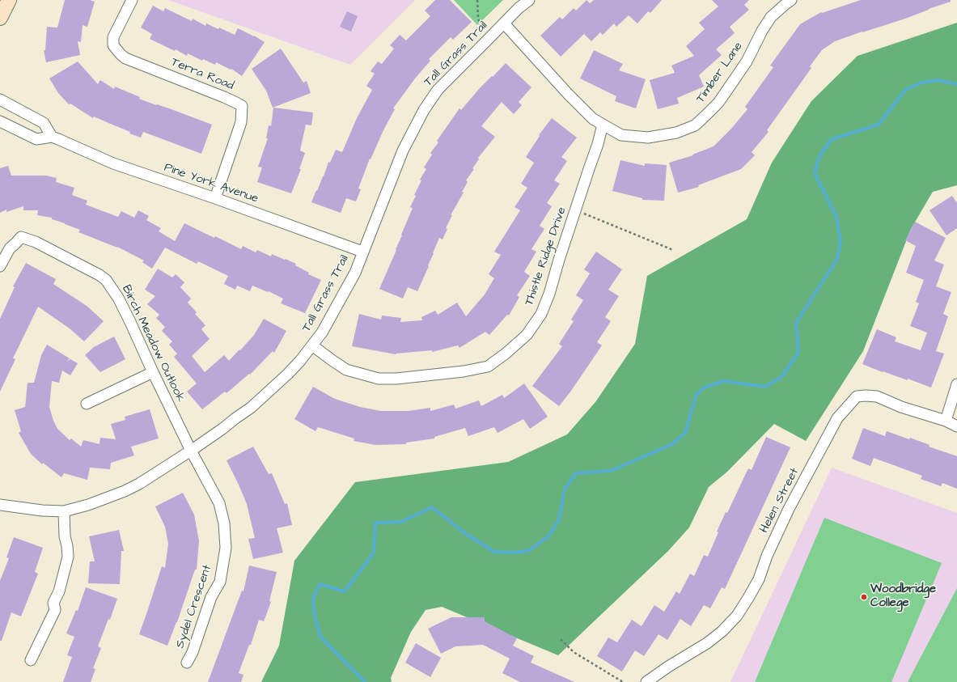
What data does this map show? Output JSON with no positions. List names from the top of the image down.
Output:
{
  "streets": {
    "street": [
      "Tall Grass Trail",
      "Timber Lane",
      "Terra Road",
      "Pine York Avenue",
      "Thistle Ridge Drive",
      "Birch Meadow Outlook",
      "Helen Street",
      "Sydel Crescent"
    ]
  },
  "crossings": [
    ["Tall Grass Trail", "Timber Lane"],
    ["Tall Grass Trail", "Pine York Avenue"],
    ["Tall Grass Trail", "Thistle Ridge Drive"],
    ["Tall Grass Trail", "Birch Meadow Outlook"],
    ["Tall Grass Trail", "Sydel Crescent"],
    ["Timber Lane", "Thistle Ridge Drive"],
    ["Terra Road", "Pine York Avenue"],
    ["Birch Meadow Outlook", "Sydel Crescent"]
  ],
  "places": ["Woodbridge College"]
}
